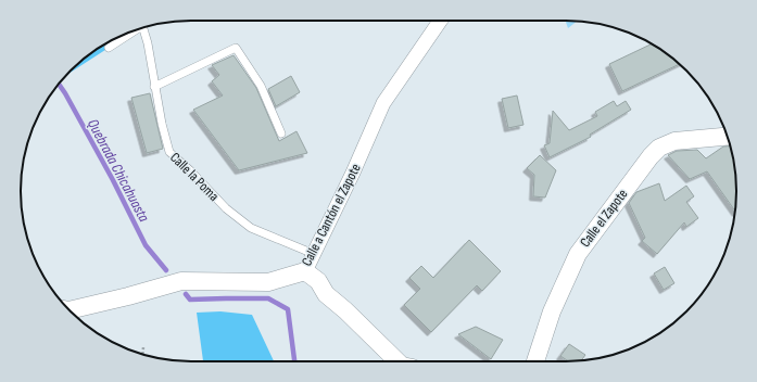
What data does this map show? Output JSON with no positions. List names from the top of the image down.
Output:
{
  "streets": {
    "street": ["Calle a Cantón el Zapote", "Calle el Zapote"],
    "lane": ["Calle la Poma"]
  },
  "crossings": [
    ["Calle la Poma", "Calle a Cantón el Zapote"]
  ],
  "water": ["Quebrada Chicahuasta"]
}
